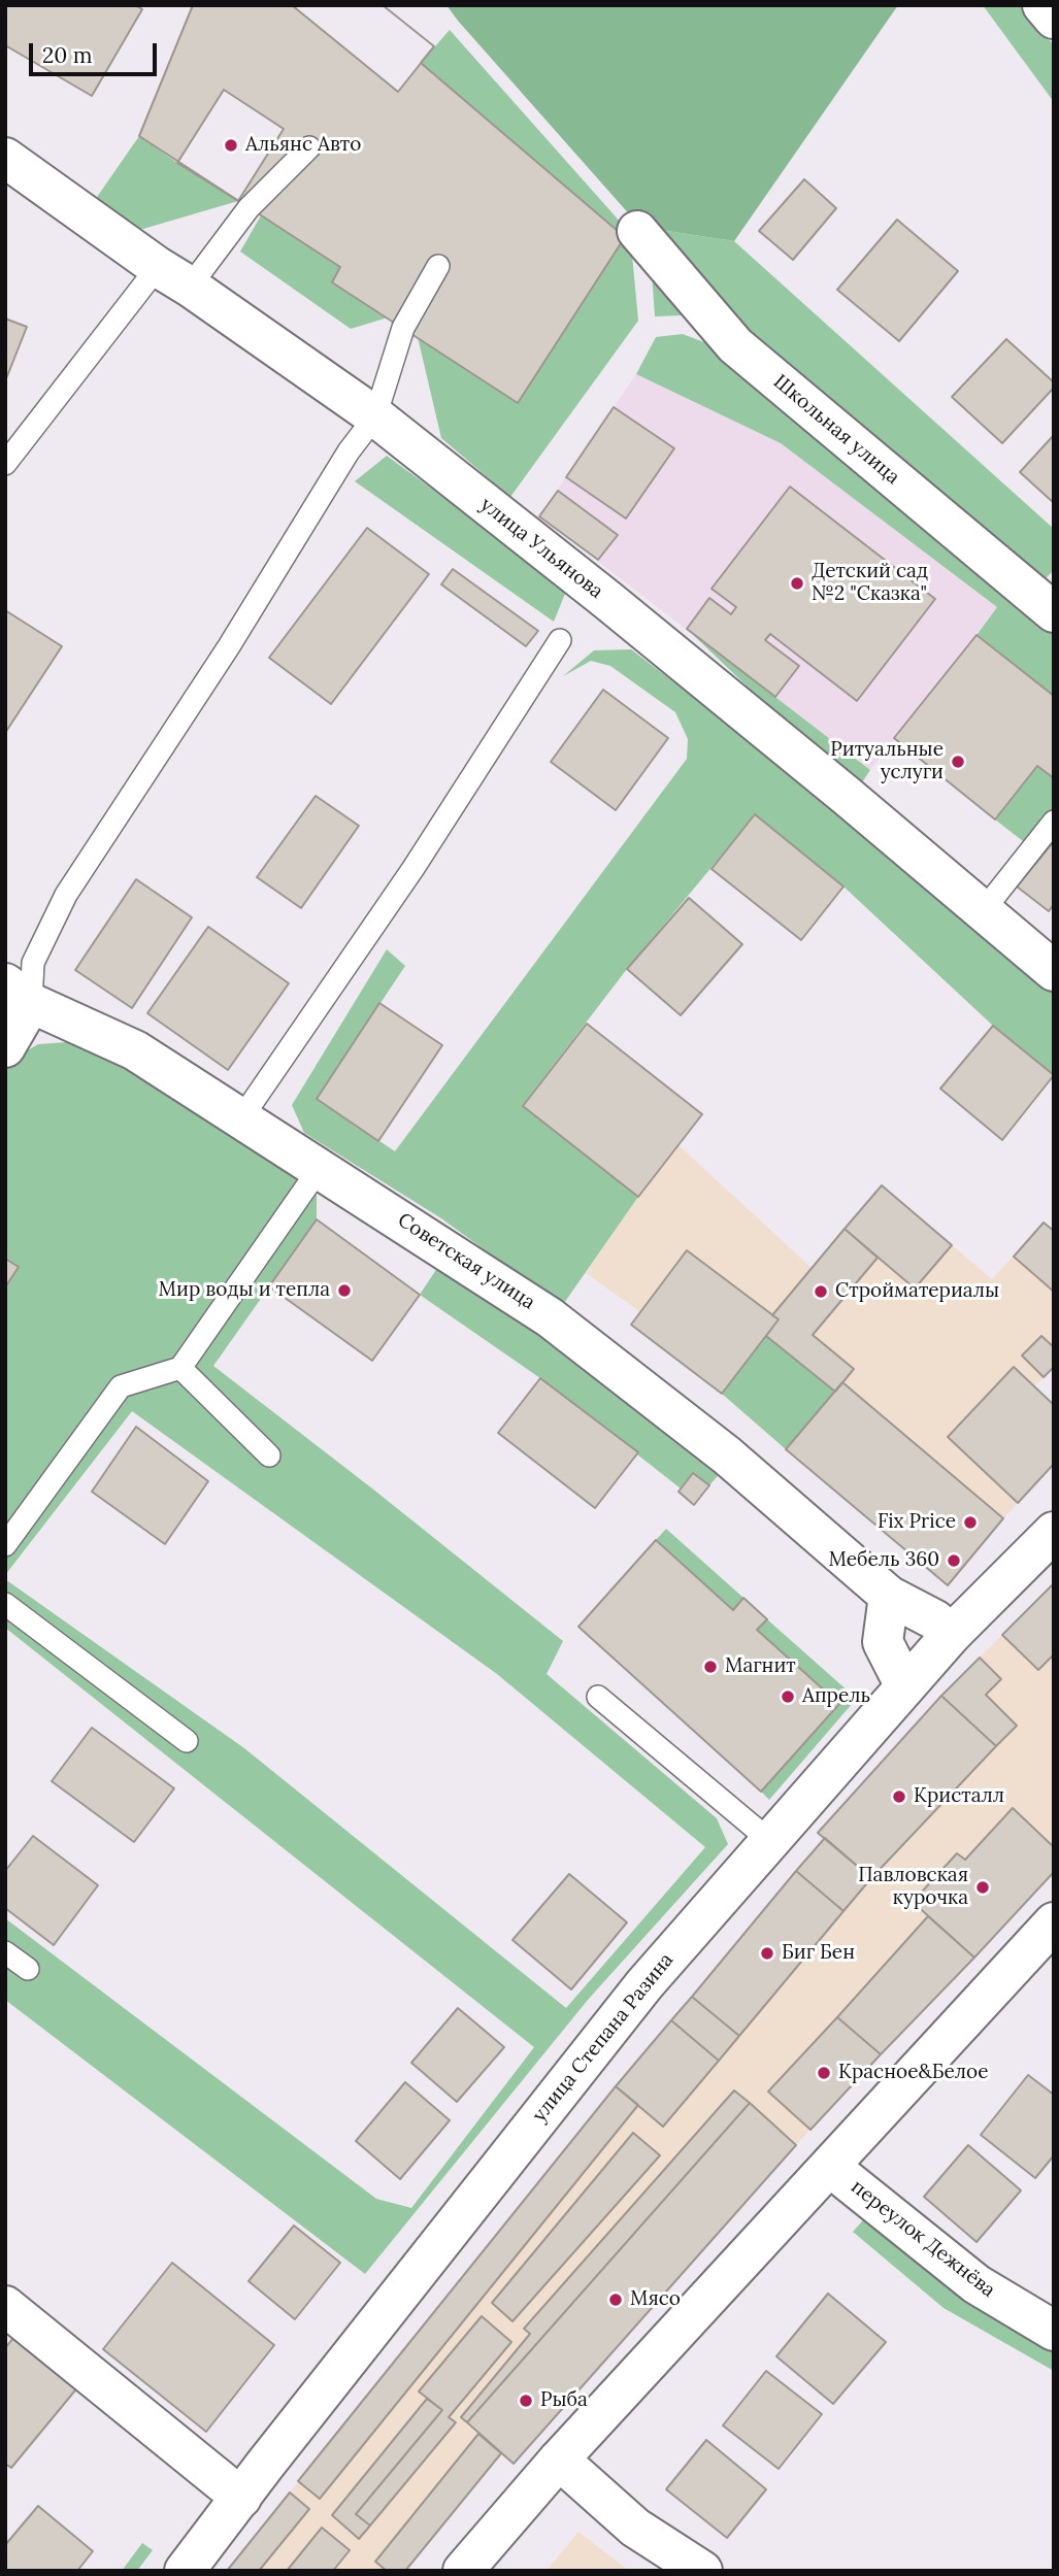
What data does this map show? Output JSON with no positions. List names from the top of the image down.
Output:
{
  "streets": {
    "street": [
      "Школьная улица",
      "улица Ульянова",
      "Советская улица",
      "улица Степана Разина",
      "переулок Дежнёва"
    ]
  },
  "crossings": [
    ["Советская улица", "улица Степана Разина"]
  ],
  "places": [
    "Альянс Авто",
    "Детский сад №2 \"Сказка\"",
    "Ритуальные услуги",
    "Мир воды и тепла",
    "Стройматериалы",
    "Fix Price",
    "Мебель 360",
    "Магнит",
    "Апрель",
    "Кристалл",
    "Павловская курочка",
    "Биг Бен",
    "Красное&Белое",
    "Мясо",
    "Рыба"
  ],
  "scale_bar": "20 m"
}
